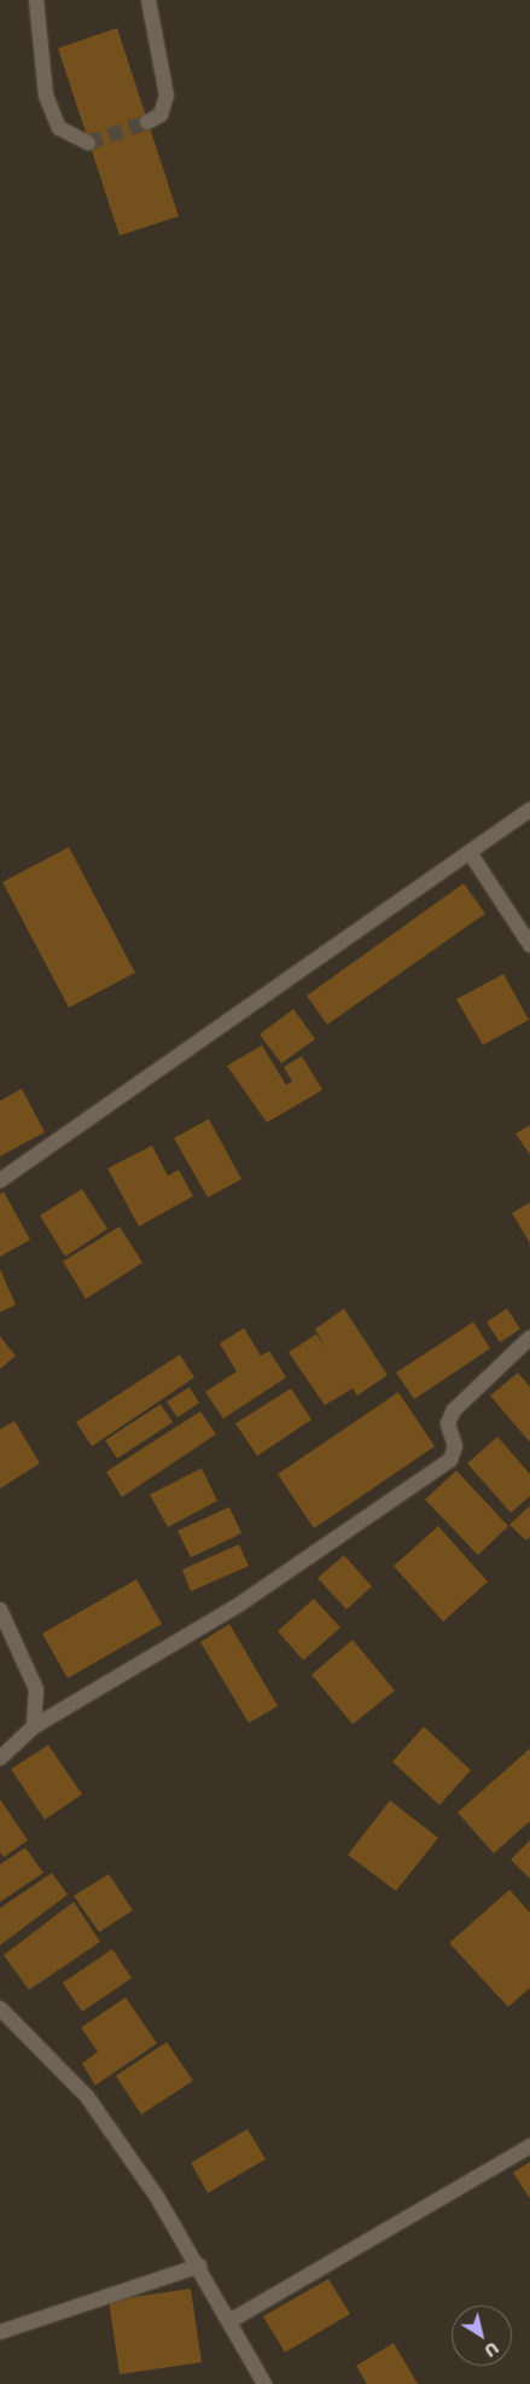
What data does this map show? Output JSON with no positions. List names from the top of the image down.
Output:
{
  "north": "bottom right"
}
